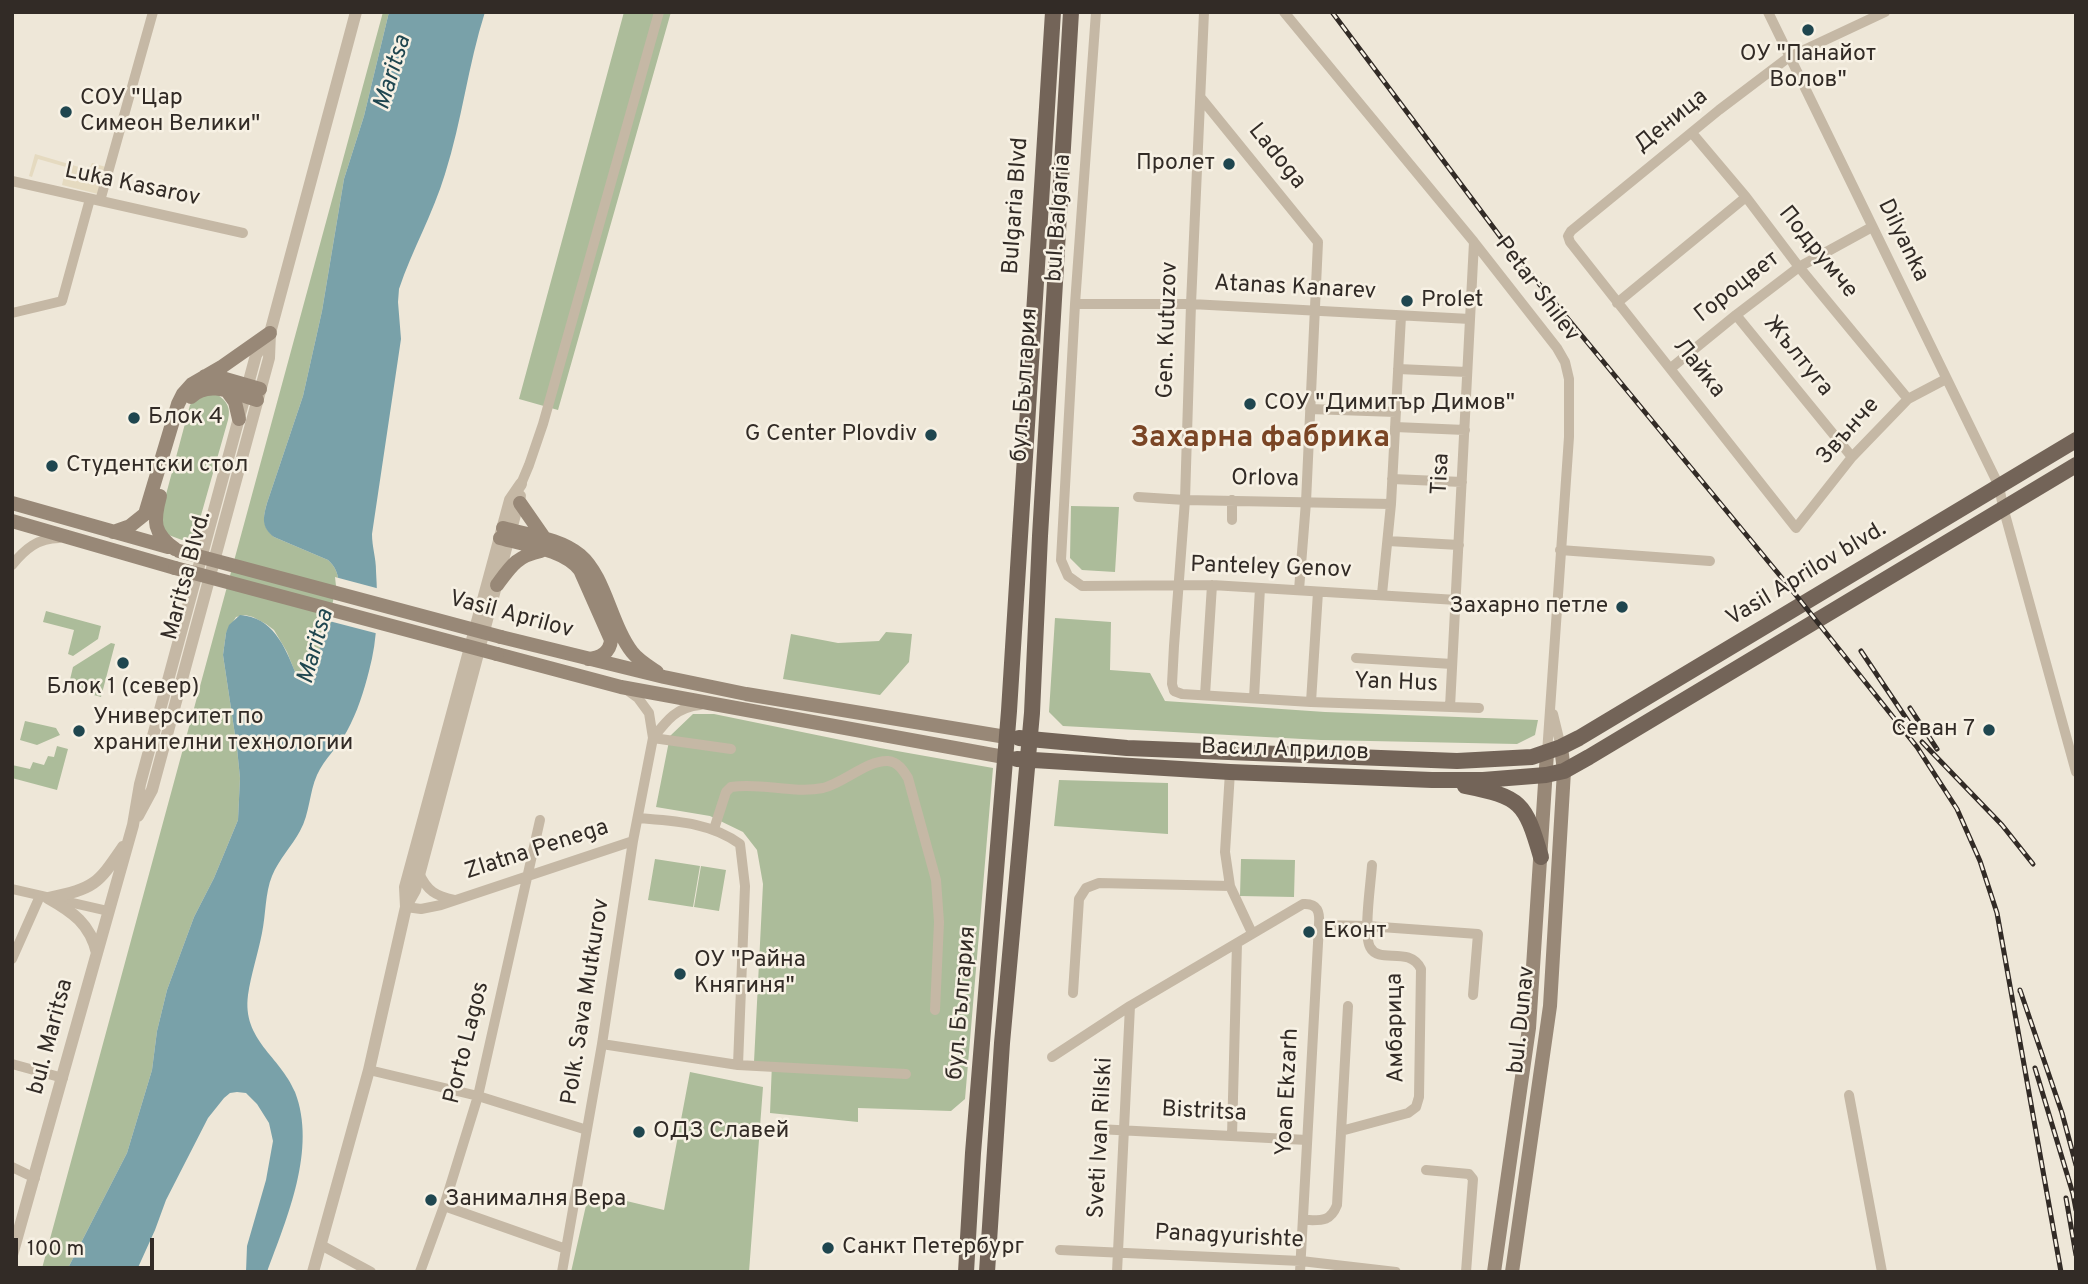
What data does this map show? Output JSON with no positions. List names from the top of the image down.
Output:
{
  "streets": {
    "main road": [
      "Bulgaria Blvd",
      "бул. България",
      "Vasil Aprilov blvd.",
      "Vasil Aprilov",
      "Васил Априлов",
      "bul. Dunav"
    ],
    "street": [
      "Деница",
      "Ladoga",
      "Luka Kasarov",
      "bul. Balgaria",
      "Dilyanka",
      "Подрумче",
      "Гороцвет",
      "Atanas Kanarev",
      "Petar Shilev",
      "Gen. Kutuzov",
      "Жълтуга",
      "Лайка",
      "Звънче",
      "Tisa",
      "Orlova",
      "Panteley Genov",
      "Maritsa Blvd.",
      "Yan Hus",
      "Zlatna Penega",
      "Polk. Sava Mutkurov",
      "Амбарица",
      "bul. Maritsa",
      "Porto Lagos",
      "Yoan Ekzarh",
      "Bistritsa",
      "Sveti Ivan Rilski",
      "Panagyurishte"
    ]
  },
  "crossings": [
    ["Деница", "Dilyanka"],
    ["Деница", "Подрумче"],
    ["Деница", "Лайка"],
    ["Ladoga", "Atanas Kanarev"],
    ["Ladoga", "Gen. Kutuzov"],
    ["Bulgaria Blvd", "бул. България"],
    ["Bulgaria Blvd", "Vasil Aprilov"],
    ["Bulgaria Blvd", "Васил Априлов"],
    ["bul. Balgaria", "Atanas Kanarev"],
    ["bul. Balgaria", "Panteley Genov"],
    ["Dilyanka", "Гороцвет"],
    ["Dilyanka", "Звънче"],
    ["Dilyanka", "Vasil Aprilov blvd."],
    ["Подрумче", "Гороцвет"],
    ["Подрумче", "Звънче"],
    ["Гороцвет", "Жълтуга"],
    ["Гороцвет", "Лайка"],
    ["Atanas Kanarev", "Gen. Kutuzov"],
    ["Atanas Kanarev", "Tisa"],
    ["Petar Shilev", "Tisa"],
    ["Petar Shilev", "Vasil Aprilov blvd."],
    ["Petar Shilev", "Васил Априлов"],
    ["Petar Shilev", "bul. Dunav"],
    ["Gen. Kutuzov", "Orlova"],
    ["Gen. Kutuzov", "Panteley Genov"],
    ["Gen. Kutuzov", "Yan Hus"],
    ["Жълтуга", "Звънче"],
    ["Лайка", "Звънче"],
    ["бул. България", "Vasil Aprilov"],
    ["бул. България", "Васил Априлов"],
    ["Tisa", "Panteley Genov"],
    ["Tisa", "Yan Hus"],
    ["Vasil Aprilov blvd.", "Васил Априлов"],
    ["Vasil Aprilov blvd.", "bul. Dunav"],
    ["Maritsa Blvd.", "bul. Maritsa"],
    ["Vasil Aprilov", "Васил Априлов"],
    ["Васил Априлов", "bul. Dunav"],
    ["Zlatna Penega", "Polk. Sava Mutkurov"],
    ["Zlatna Penega", "Porto Lagos"],
    ["Yoan Ekzarh", "Bistritsa"],
    ["Yoan Ekzarh", "Panagyurishte"],
    ["Bistritsa", "Sveti Ivan Rilski"],
    ["Sveti Ivan Rilski", "Panagyurishte"]
  ],
  "districts": ["Захарна фабрика"],
  "water": ["Maritsa"],
  "places": [
    "ОУ \"Панайот Волов\"",
    "СОУ \"Цар Симеон Велики\"",
    "Пролет",
    "Prolet",
    "СОУ \"Димитър Димов\"",
    "Блок 4",
    "G Center Plovdiv",
    "Студентски стол",
    "Захарно петле",
    "Блок 1 (север)",
    "Севан 7",
    "Университет по хранителни технологии",
    "Еконт",
    "ОУ \"Райна Княгиня\"",
    "ОДЗ Славей",
    "Занималня Вера",
    "Санкт Петербург"
  ],
  "scale_bar": "100 m"
}
